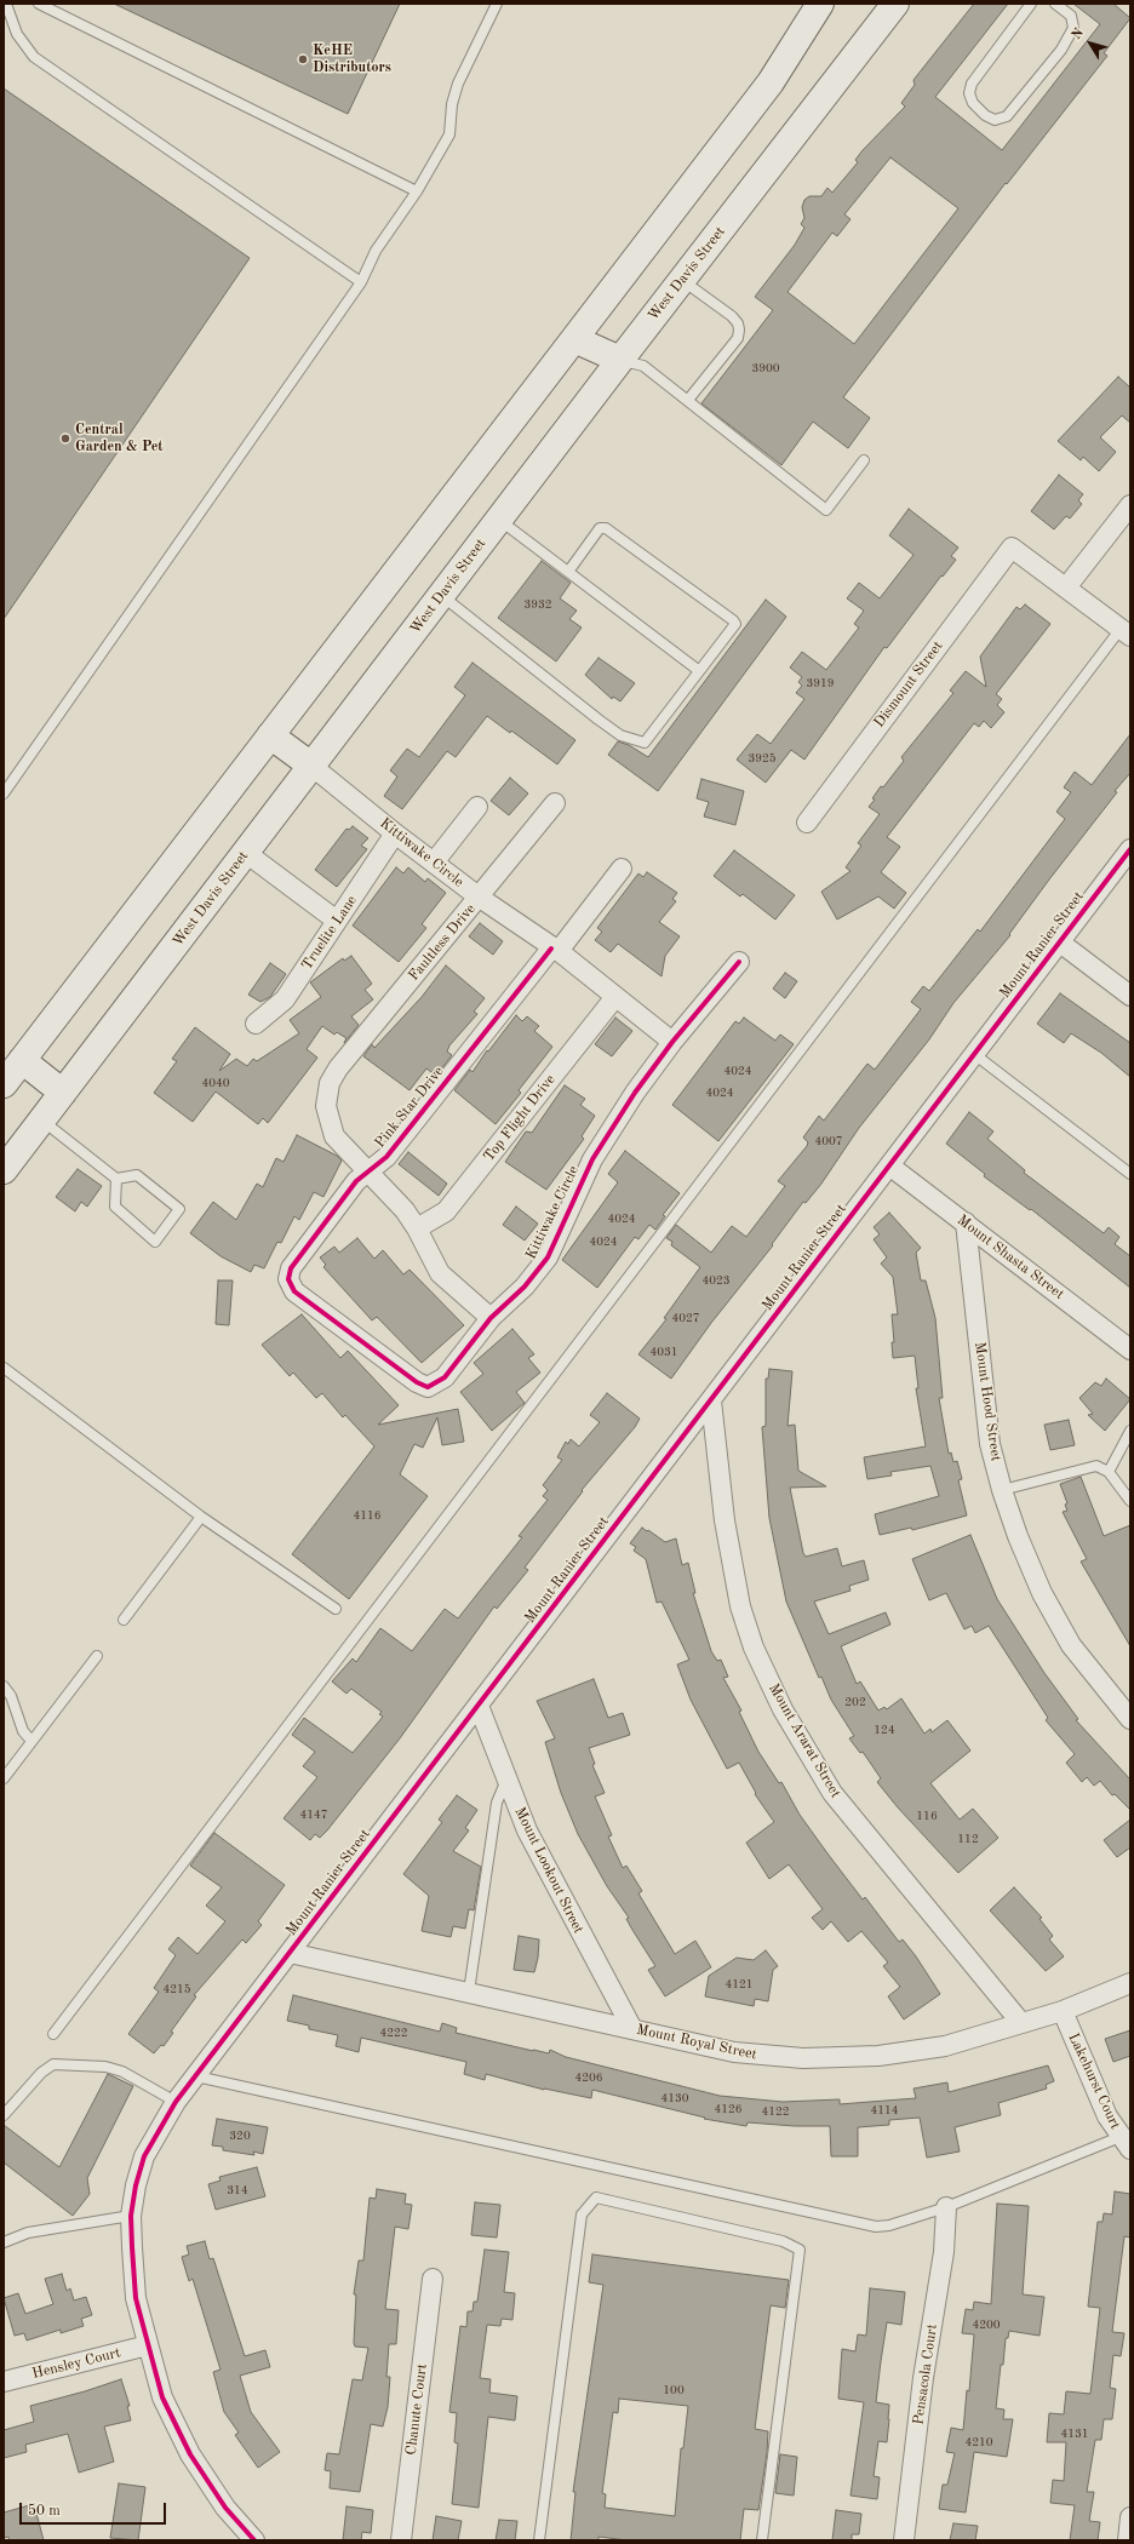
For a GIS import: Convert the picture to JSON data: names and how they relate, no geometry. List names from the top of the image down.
{
  "streets": {
    "main road": ["West Davis Street"],
    "street": [
      "Dismount Street",
      "Kittiwake Circle",
      "Truelite Lane",
      "Faultless Drive",
      "Mount Ranier Street",
      "Pink Star Drive",
      "Top Flight Drive",
      "Mount Shasta Street",
      "Mount Hood Street",
      "Mount Ararat Street",
      "Mount Lookout Street",
      "Mount Royal Street",
      "Lakehurst Court",
      "Hensley Court",
      "Pensacola Court",
      "Chanute Court"
    ]
  },
  "crossings": [
    ["West Davis Street", "Kittiwake Circle"],
    ["Kittiwake Circle", "Truelite Lane"],
    ["Kittiwake Circle", "Faultless Drive"],
    ["Kittiwake Circle", "Pink Star Drive"],
    ["Kittiwake Circle", "Top Flight Drive"],
    ["Faultless Drive", "Pink Star Drive"],
    ["Mount Ranier Street", "Mount Shasta Street"],
    ["Mount Ranier Street", "Mount Ararat Street"],
    ["Mount Ranier Street", "Mount Lookout Street"],
    ["Mount Ranier Street", "Mount Royal Street"],
    ["Mount Ranier Street", "Hensley Court"],
    ["Mount Shasta Street", "Mount Hood Street"],
    ["Mount Ararat Street", "Mount Royal Street"],
    ["Mount Lookout Street", "Mount Royal Street"],
    ["Mount Royal Street", "Lakehurst Court"]
  ],
  "places": ["KeHE Distributors", "Central Garden & Pet"],
  "house_numbers": [
    "3900",
    "3932",
    "3919",
    "3925",
    "4024",
    "4040",
    "4024",
    "4007",
    "4024",
    "4024",
    "4023",
    "4027",
    "4031",
    "4116",
    "202",
    "124",
    "4147",
    "116",
    "112",
    "4121",
    "4215",
    "4222",
    "4206",
    "4130",
    "4126",
    "4114",
    "4122",
    "320",
    "314",
    "4200",
    "100",
    "4131",
    "4210"
  ],
  "scale_bar": "50 m",
  "north": "top left"
}
